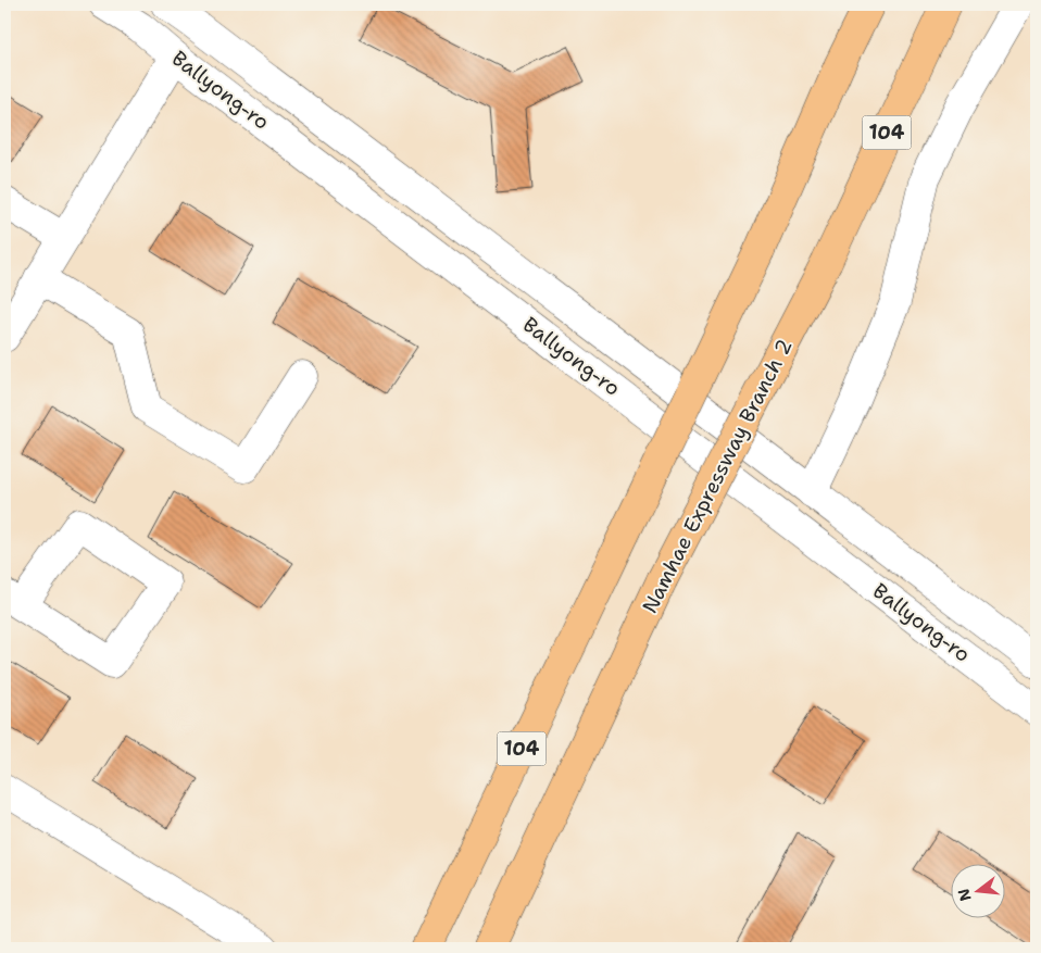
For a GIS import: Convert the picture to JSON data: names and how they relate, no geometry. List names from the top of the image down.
{
  "streets": {
    "highway": ["104", "Namhae Expressway Branch 2"],
    "street": ["Ballyong-ro"]
  },
  "north": "left"
}
